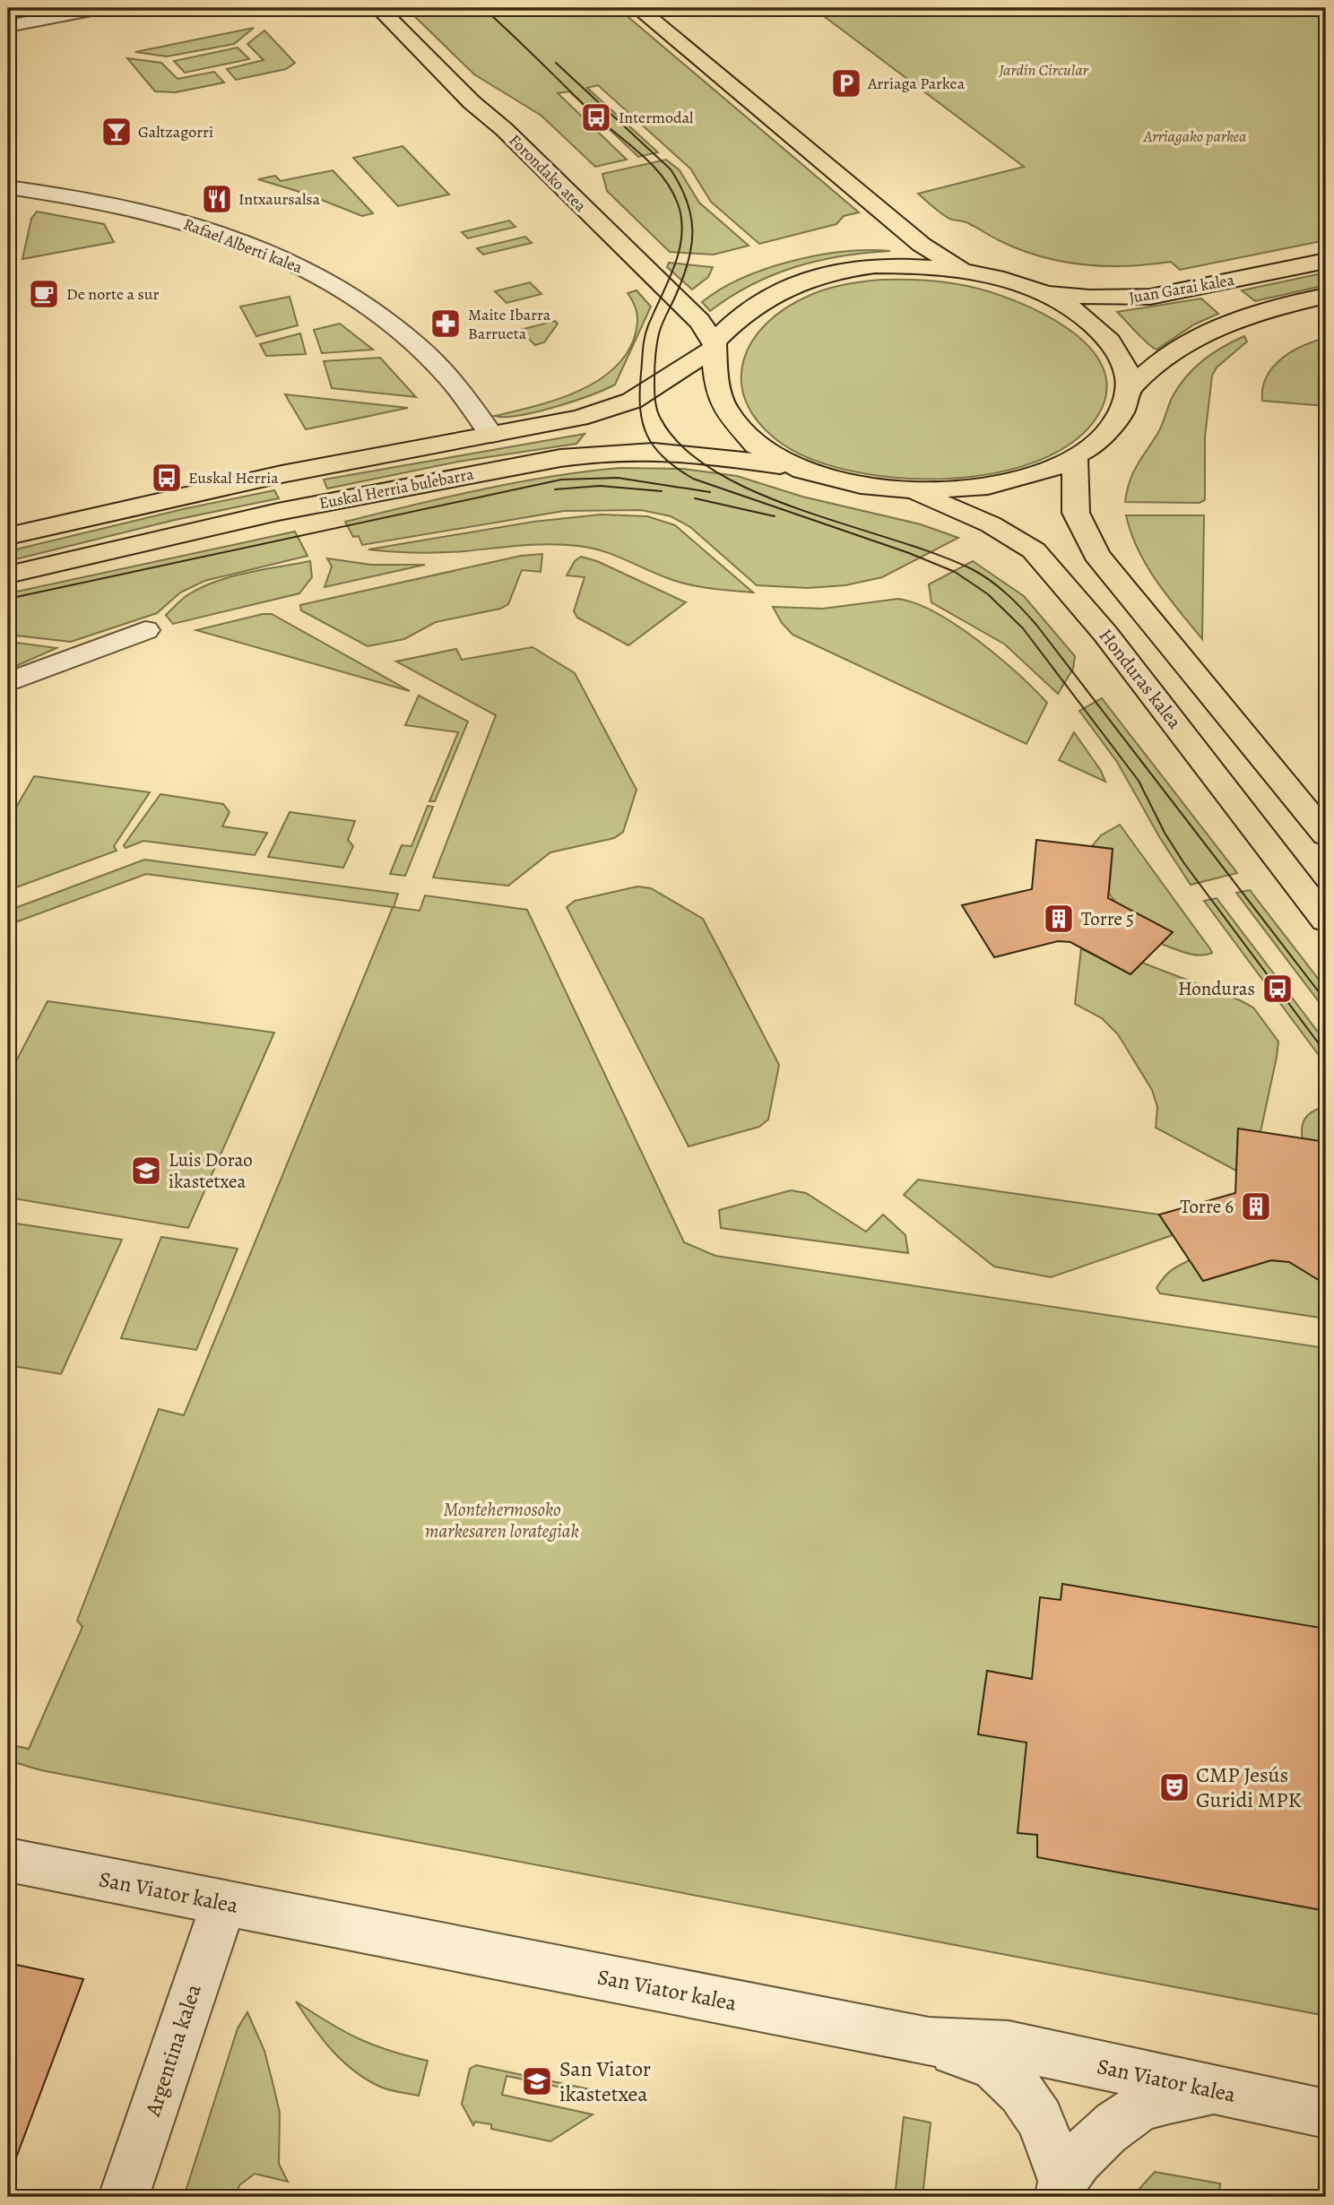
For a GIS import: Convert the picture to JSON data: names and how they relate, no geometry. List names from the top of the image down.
{
  "streets": {
    "main road": [
      "Forondako atea",
      "Juan Garai kalea",
      "Euskal Herria bulebarra",
      "Honduras kalea"
    ],
    "street": ["Rafael Alberti kalea", "San Viator kalea", "Argentina kalea"]
  },
  "crossings": [
    ["Forondako atea", "Euskal Herria bulebarra"],
    ["Rafael Alberti kalea", "Euskal Herria bulebarra"],
    ["San Viator kalea", "Argentina kalea"]
  ],
  "parks": ["Jardín Circular", "Arriagako parkea", "Montehermosoko markesaren lorategiak"],
  "places": {
    "parking": ["Arriaga Parkea"],
    "bus stop": ["Intermodal", "Euskal Herria", "Honduras"],
    "bar": ["Galtzagorri"],
    "restaurant": ["Intxaursalsa"],
    "cafe": ["De norte a sur"],
    "pharmacy": ["Maite Ibarra Barrueta"],
    "building": ["Torre 5", "Torre 6"],
    "school or university": ["Luis Dorao ikastetxea", "San Viator ikastetxea"],
    "theatre": ["CMP Jesús Guridi MPK"]
  }
}
